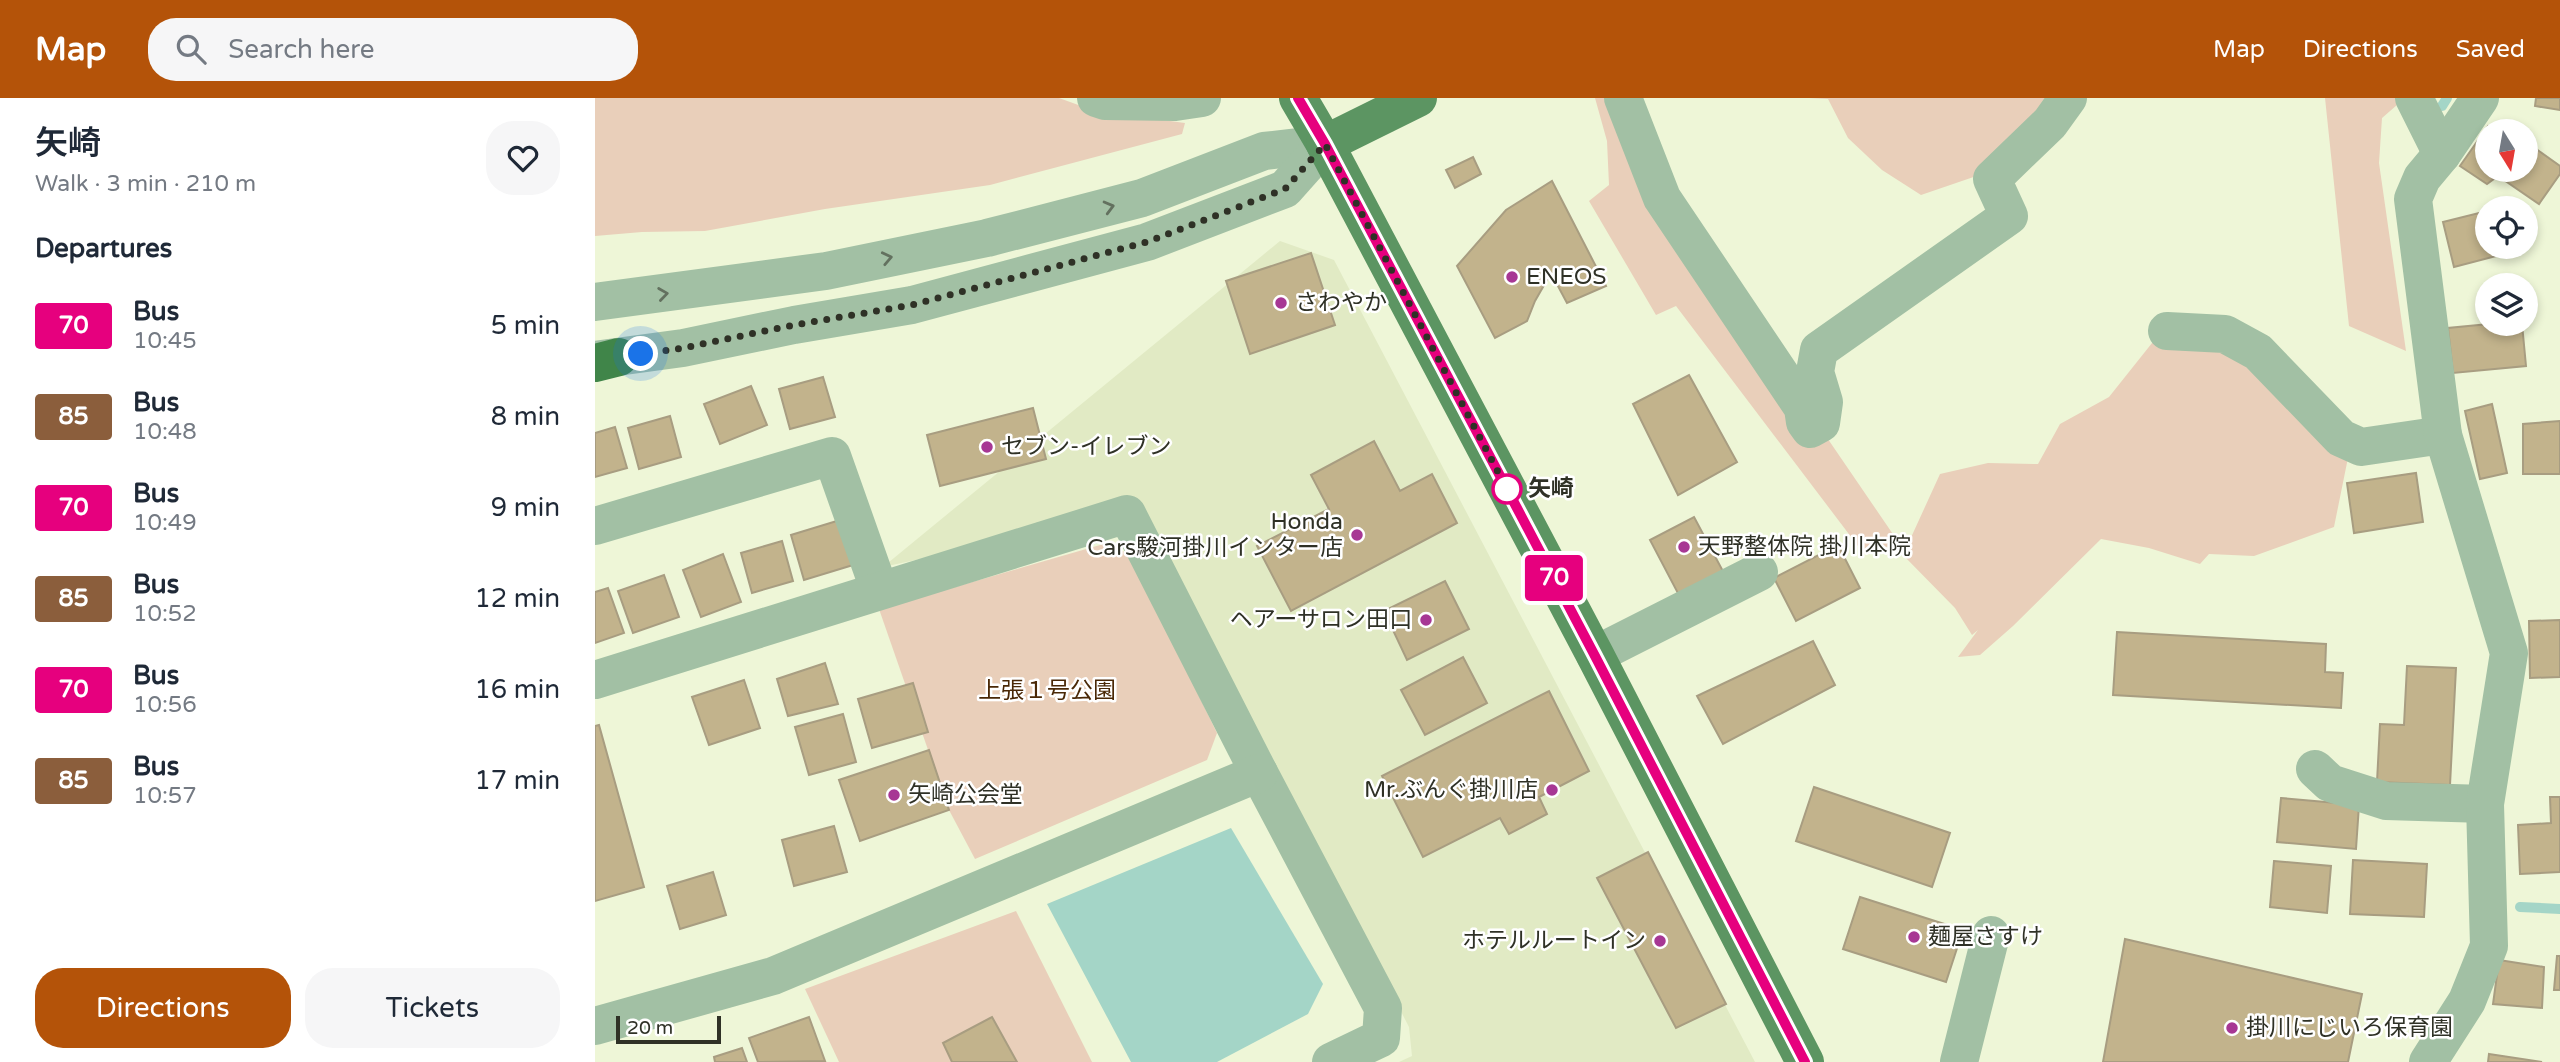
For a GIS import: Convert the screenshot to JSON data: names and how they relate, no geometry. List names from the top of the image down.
{
  "parks": ["上張１号公園"],
  "places": [
    "ENEOS",
    "さわやか",
    "セブン-イレブン",
    "矢崎",
    "Honda Cars駿河掛川インター店",
    "天野整体院 掛川本院",
    "ヘアーサロン田口",
    "Mr.ぶんぐ掛川店",
    "矢崎公会堂",
    "麺屋さすけ",
    "ホテルルートイン",
    "掛川にじいろ保育園"
  ],
  "lines": ["bus line 70"],
  "scale_bar": "20 m",
  "north": "bottom",
  "page": {
    "header": "Map",
    "search": "Search here",
    "nav": ["Map", "Directions", "Saved"],
    "heading": [
      ["矢崎", "Walk · 3 min · 210 m"],
      "Departures"
    ],
    "on_map": "70",
    "list": [
      {
        "mark": "70",
        "name": "Bus",
        "note": "10:45",
        "value": "5 min"
      },
      {
        "mark": "85",
        "name": "Bus",
        "note": "10:48",
        "value": "8 min"
      },
      {
        "mark": "70",
        "name": "Bus",
        "note": "10:49",
        "value": "9 min"
      },
      {
        "mark": "85",
        "name": "Bus",
        "note": "10:52",
        "value": "12 min"
      },
      {
        "mark": "70",
        "name": "Bus",
        "note": "10:56",
        "value": "16 min"
      },
      {
        "mark": "85",
        "name": "Bus",
        "note": "10:57",
        "value": "17 min"
      }
    ],
    "buttons": ["Directions", "Tickets"],
    "scale": "20 m"
  }
}
